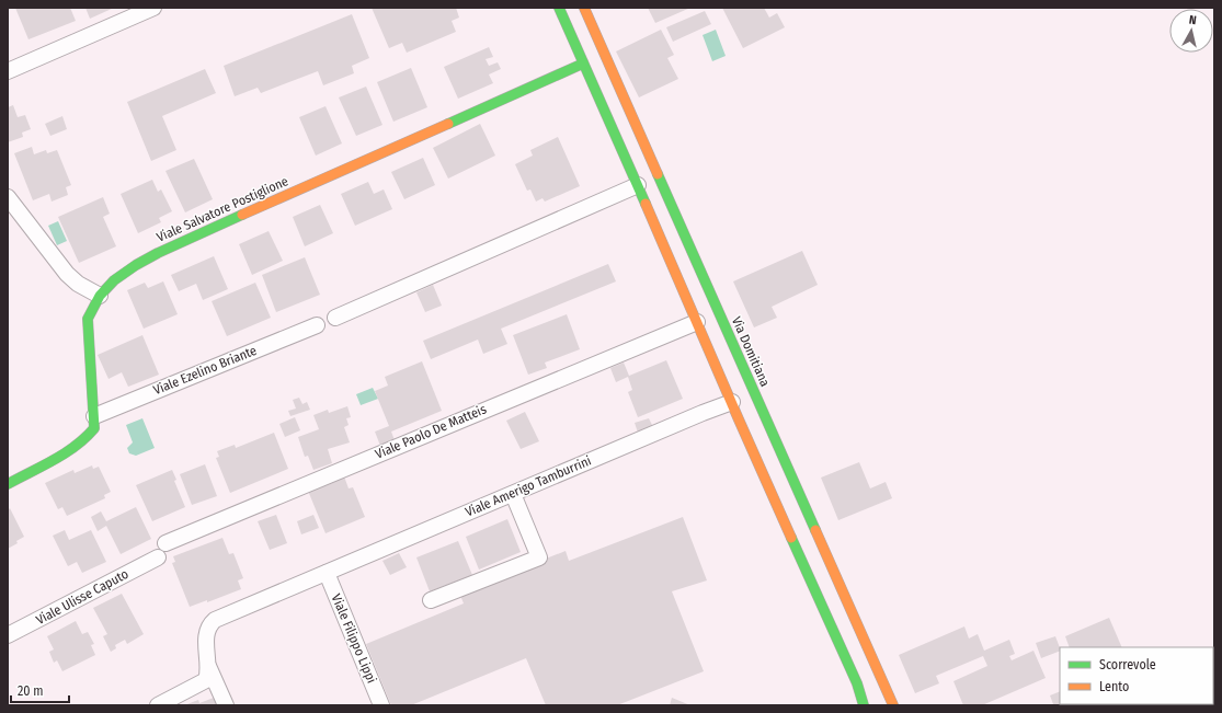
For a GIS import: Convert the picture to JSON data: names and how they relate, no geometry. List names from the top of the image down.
{
  "streets": {
    "main road": ["Viale Salvatore Postiglione", "Via Domitiana"],
    "street": [
      "Viale Ezelino Briante",
      "Viale Paolo De Matteis",
      "Viale Amerigo Tamburrini",
      "Viale Ulisse Caputo",
      "Viale Filippo Lippi"
    ]
  },
  "crossings": [
    ["Viale Salvatore Postiglione", "Viale Ezelino Briante"],
    ["Viale Amerigo Tamburrini", "Viale Filippo Lippi"]
  ],
  "legend": ["Scorrevole", "Lento"],
  "scale_bar": "20 m",
  "north": "top"
}
